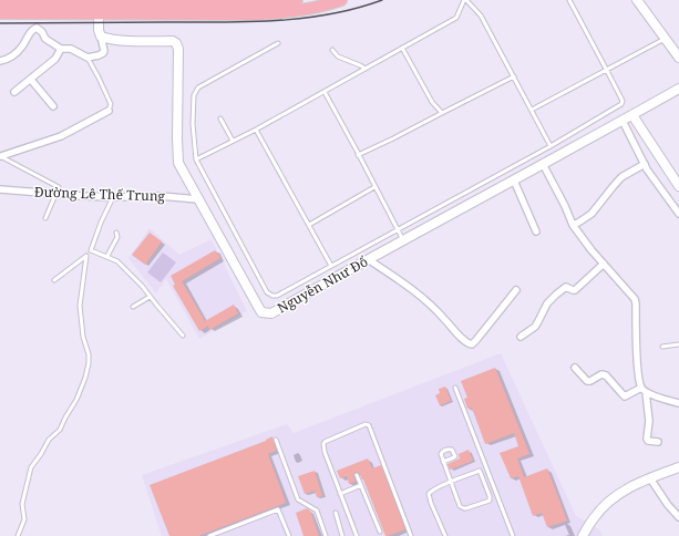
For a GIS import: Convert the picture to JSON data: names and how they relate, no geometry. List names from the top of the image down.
{
  "streets": {
    "street": ["Đường Lê Thế Trung", "Nguyễn Như Đổ"]
  },
  "crossings": [
    ["Đường Lê Thế Trung", "Nguyễn Như Đổ"]
  ]
}
